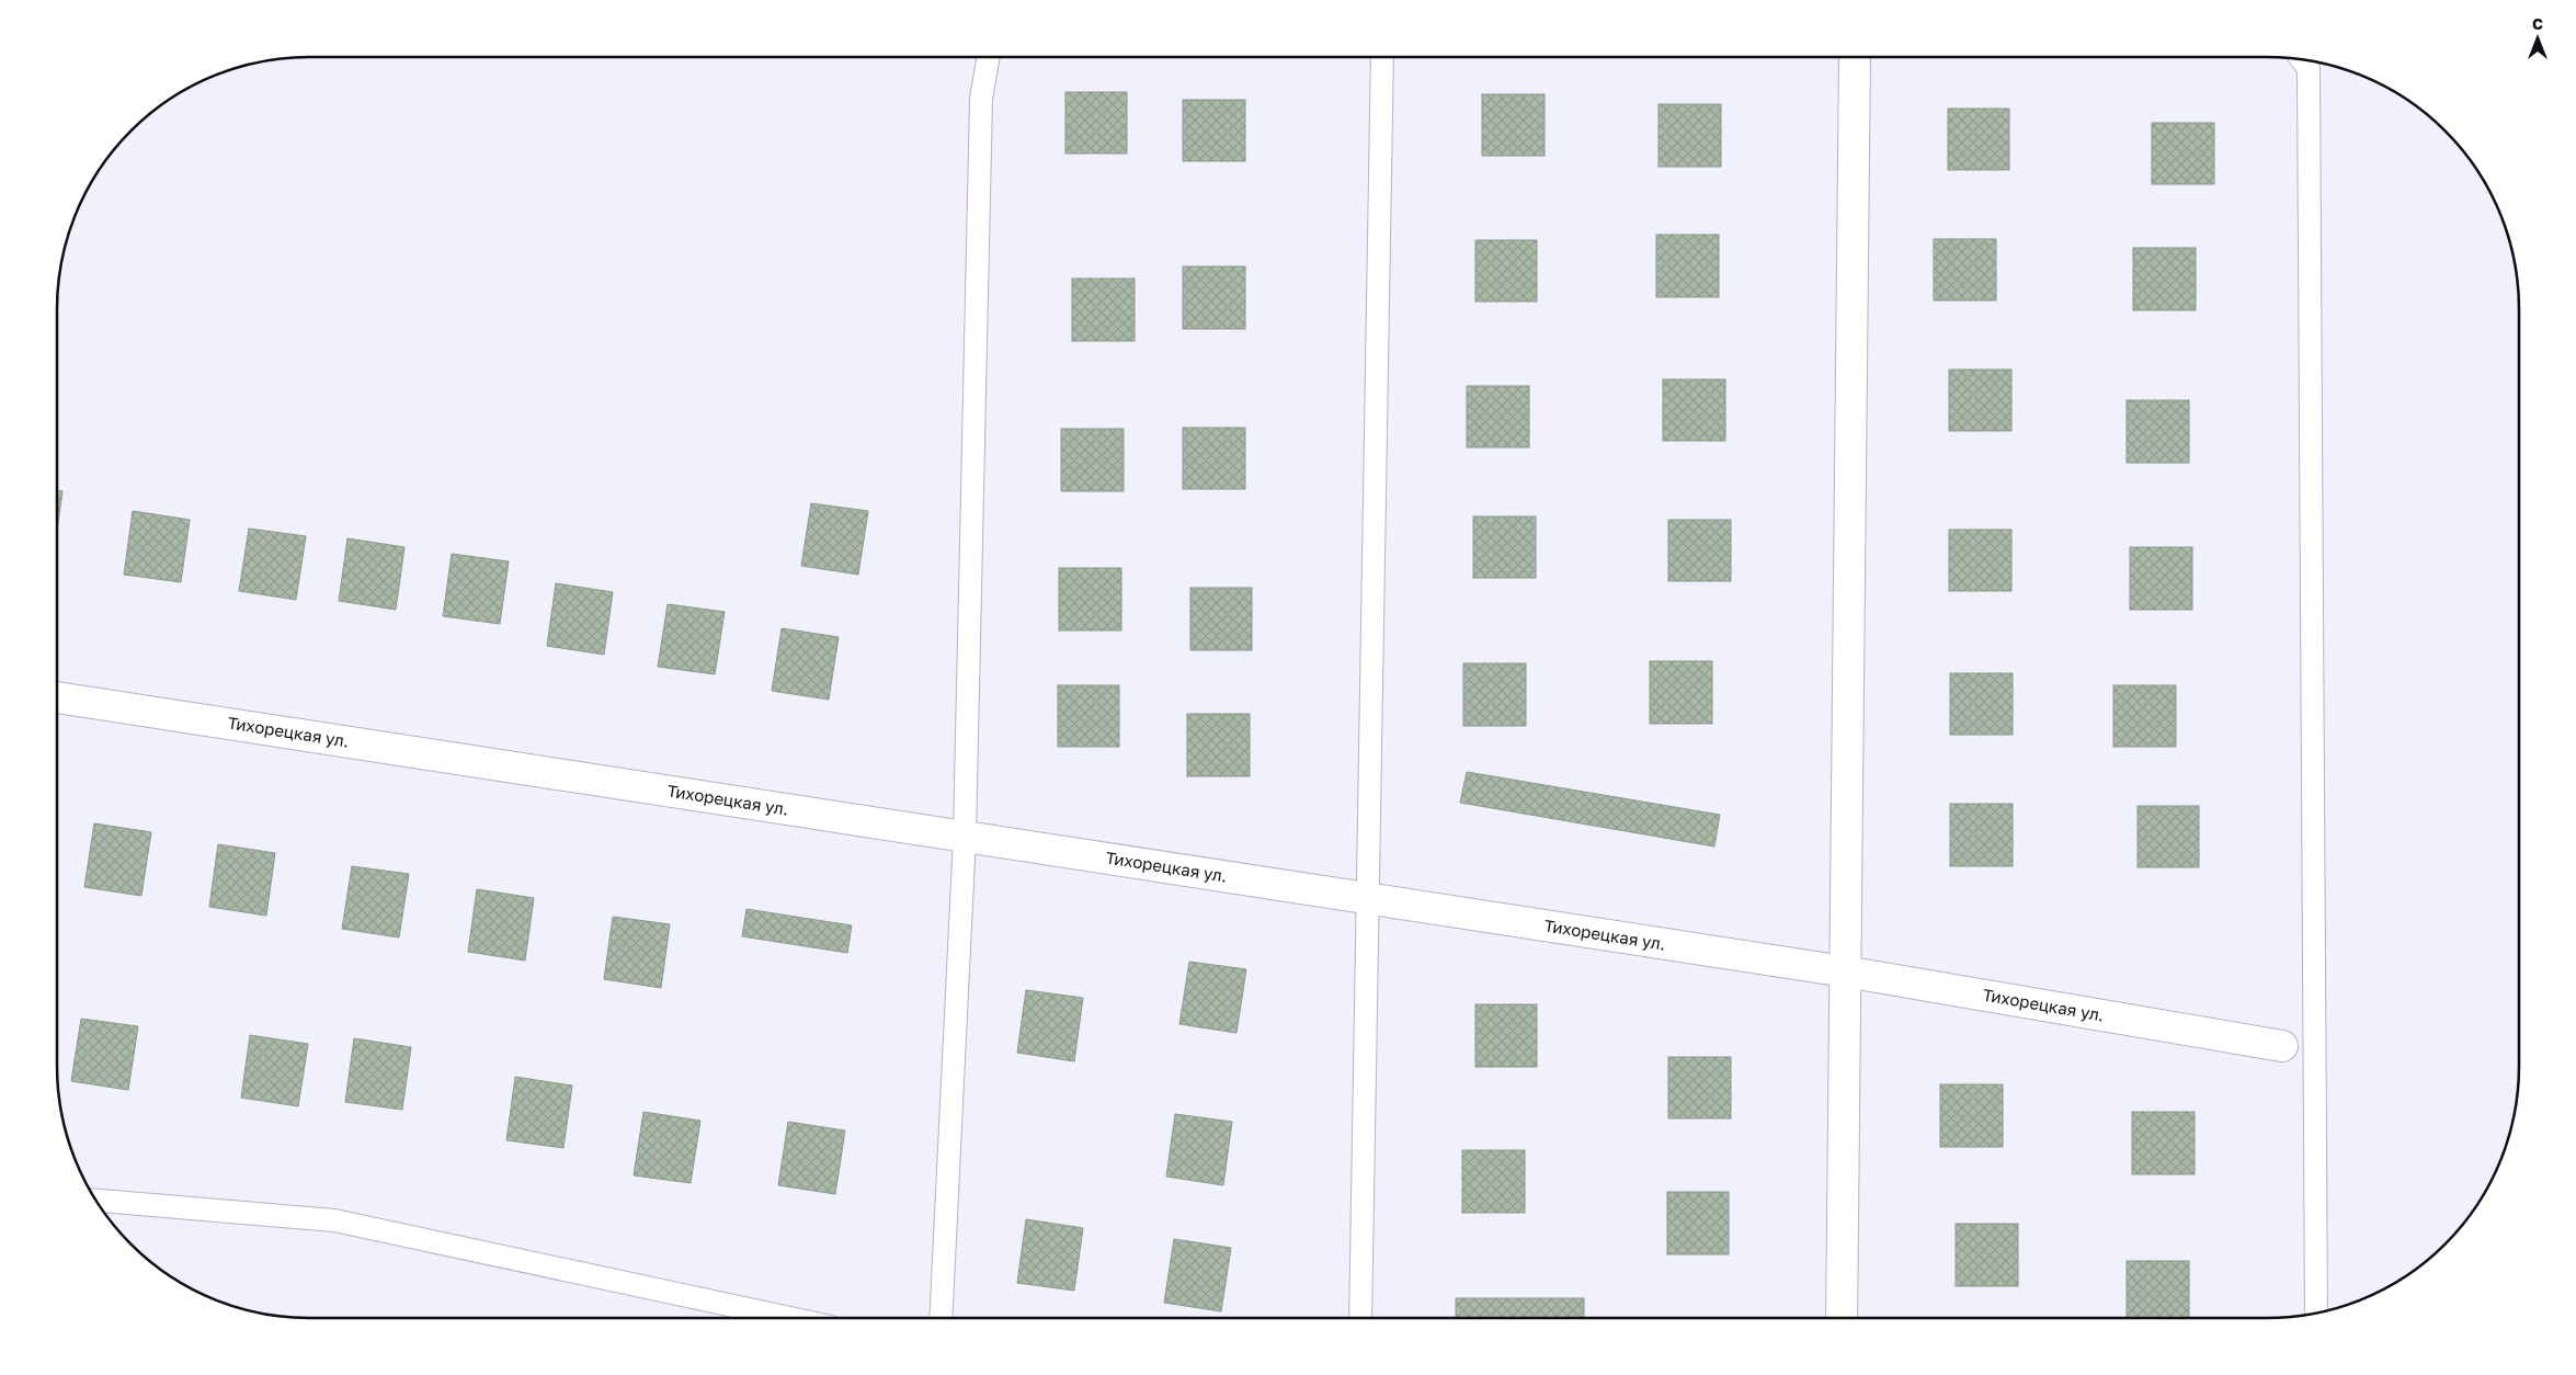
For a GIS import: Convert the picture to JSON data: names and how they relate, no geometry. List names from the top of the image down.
{
  "streets": {
    "street": ["Тихорецкая ул."]
  },
  "north": "top"
}
